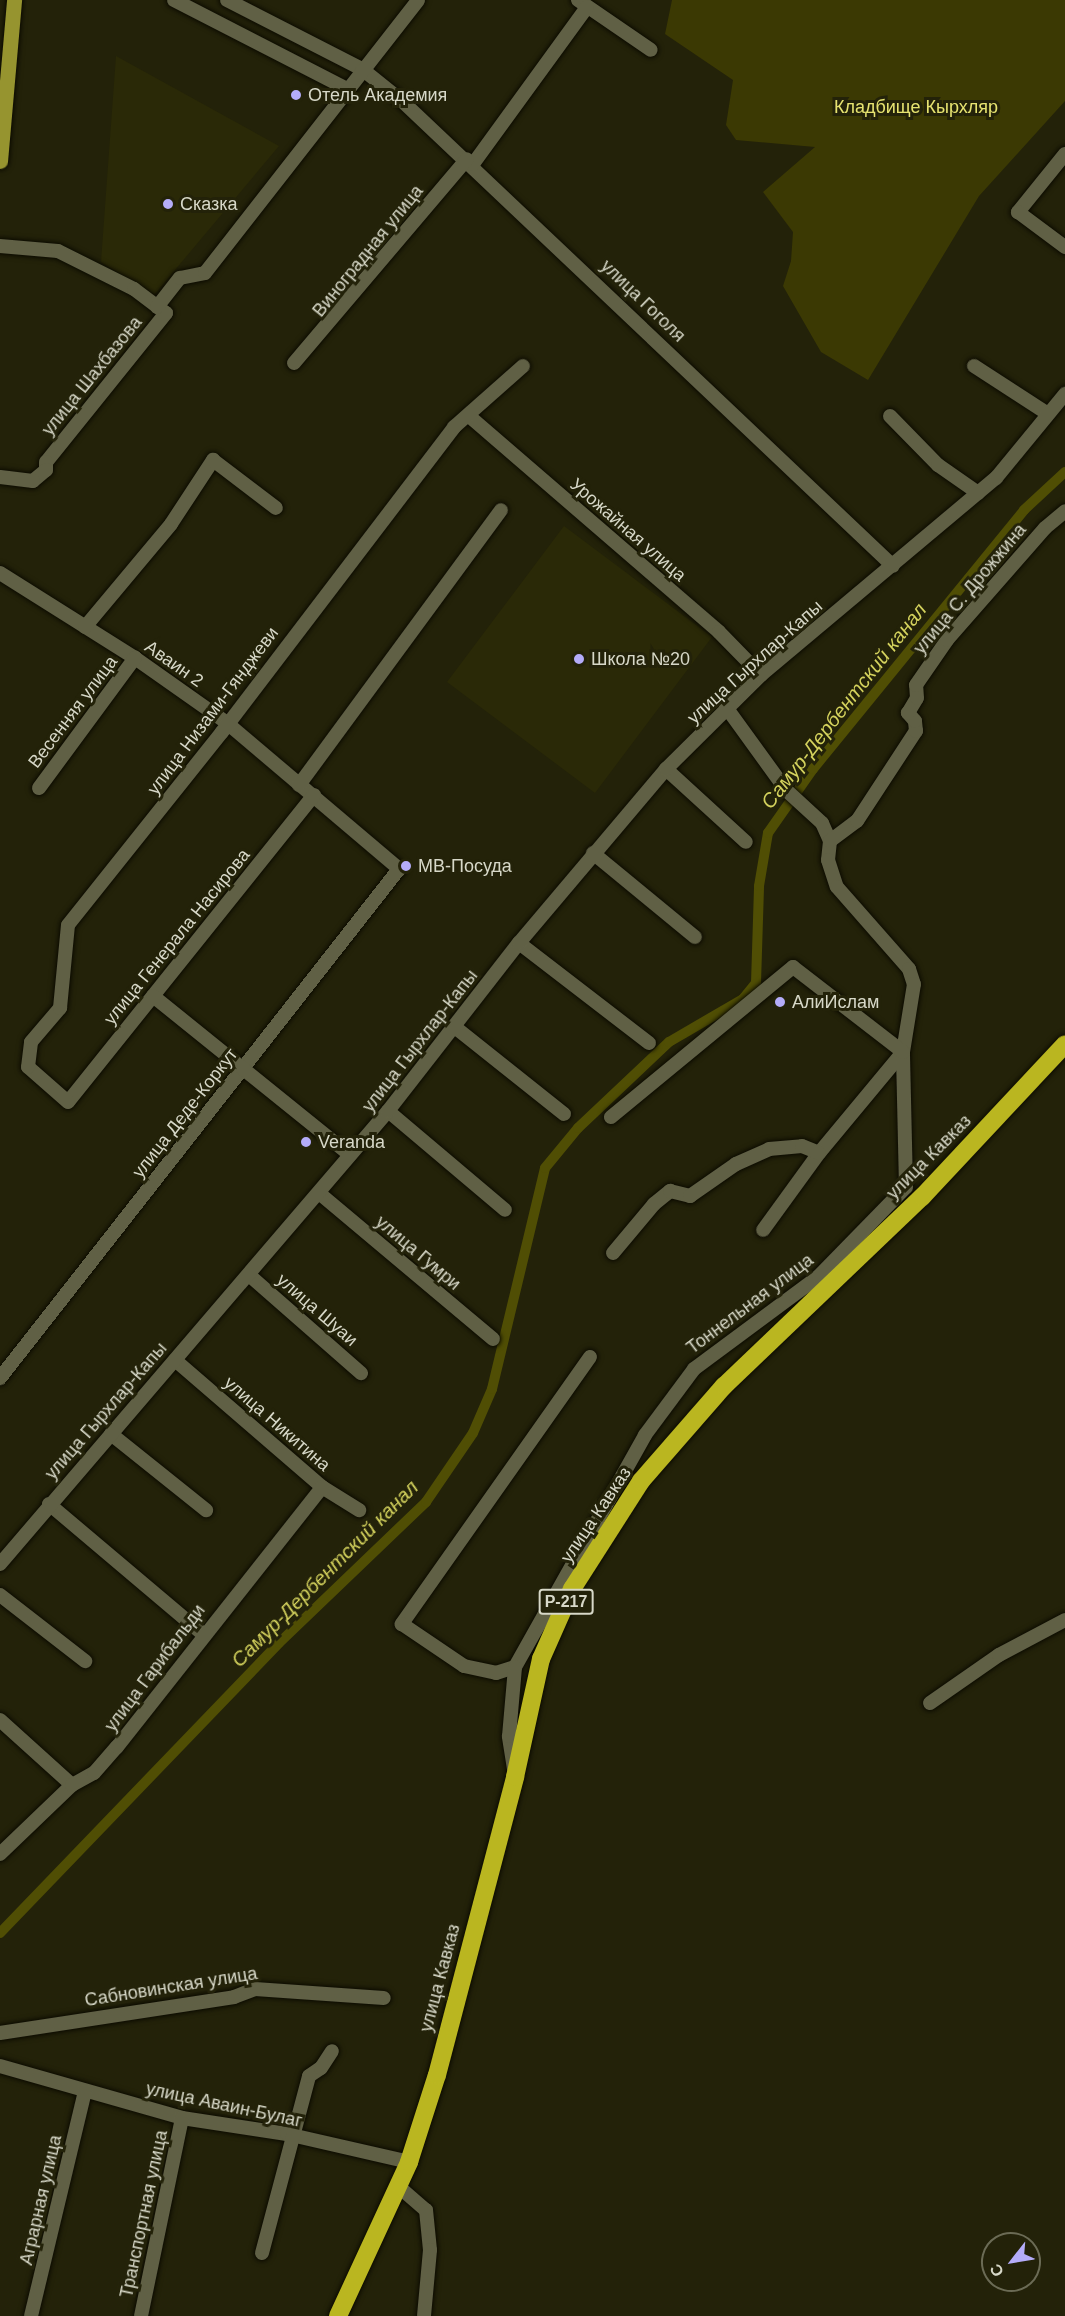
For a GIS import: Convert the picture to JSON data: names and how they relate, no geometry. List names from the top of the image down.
{
  "streets": {
    "highway": ["улица Кавказ", "Р-217"],
    "street": [
      "Виноградная улица",
      "улица Гоголя",
      "улица Шахбазова",
      "Урожайная улица",
      "улица С. Дрожжина",
      "улица Гырхлар-Капы",
      "Аваин 2",
      "улица Низами-Гянджеви",
      "Весенняя улица",
      "улица Генерала Насирова",
      "улица Деде-Коркут",
      "улица Гумри",
      "Тоннельная улица",
      "улица Шуаи",
      "улица Никитина",
      "улица Гарибальди",
      "Сабновинская улица",
      "улица Аваин-Булаг",
      "Аграрная улица",
      "Транспортная улица"
    ]
  },
  "crossings": [
    ["Виноградная улица", "улица Гоголя"],
    ["улица Гоголя", "улица Шахбазова"],
    ["улица Гоголя", "улица Гырхлар-Капы"],
    ["Урожайная улица", "улица Гырхлар-Капы"],
    ["Урожайная улица", "улица Низами-Гянджеви"],
    ["улица С. Дрожжина", "Тоннельная улица"],
    ["улица Гырхлар-Капы", "улица Гумри"],
    ["улица Гырхлар-Капы", "улица Шуаи"],
    ["улица Гырхлар-Капы", "улица Никитина"],
    ["Аваин 2", "улица Низами-Гянджеви"],
    ["Аваин 2", "Весенняя улица"],
    ["Аваин 2", "улица Генерала Насирова"],
    ["Аваин 2", "улица Деде-Коркут"],
    ["улица Низами-Гянджеви", "улица Генерала Насирова"],
    ["улица Кавказ", "улица Аваин-Булаг"],
    ["улица Никитина", "улица Гарибальди"],
    ["улица Аваин-Булаг", "Аграрная улица"],
    ["улица Аваин-Булаг", "Транспортная улица"]
  ],
  "water": ["Самур-Дербентский канал"],
  "parks": ["Кладбище Кырхляр"],
  "places": [
    "Отель Академия",
    "Сказка",
    "Школа №20",
    "МВ-Посуда",
    "АлиИслам",
    "Veranda"
  ],
  "north": "bottom left"
}
